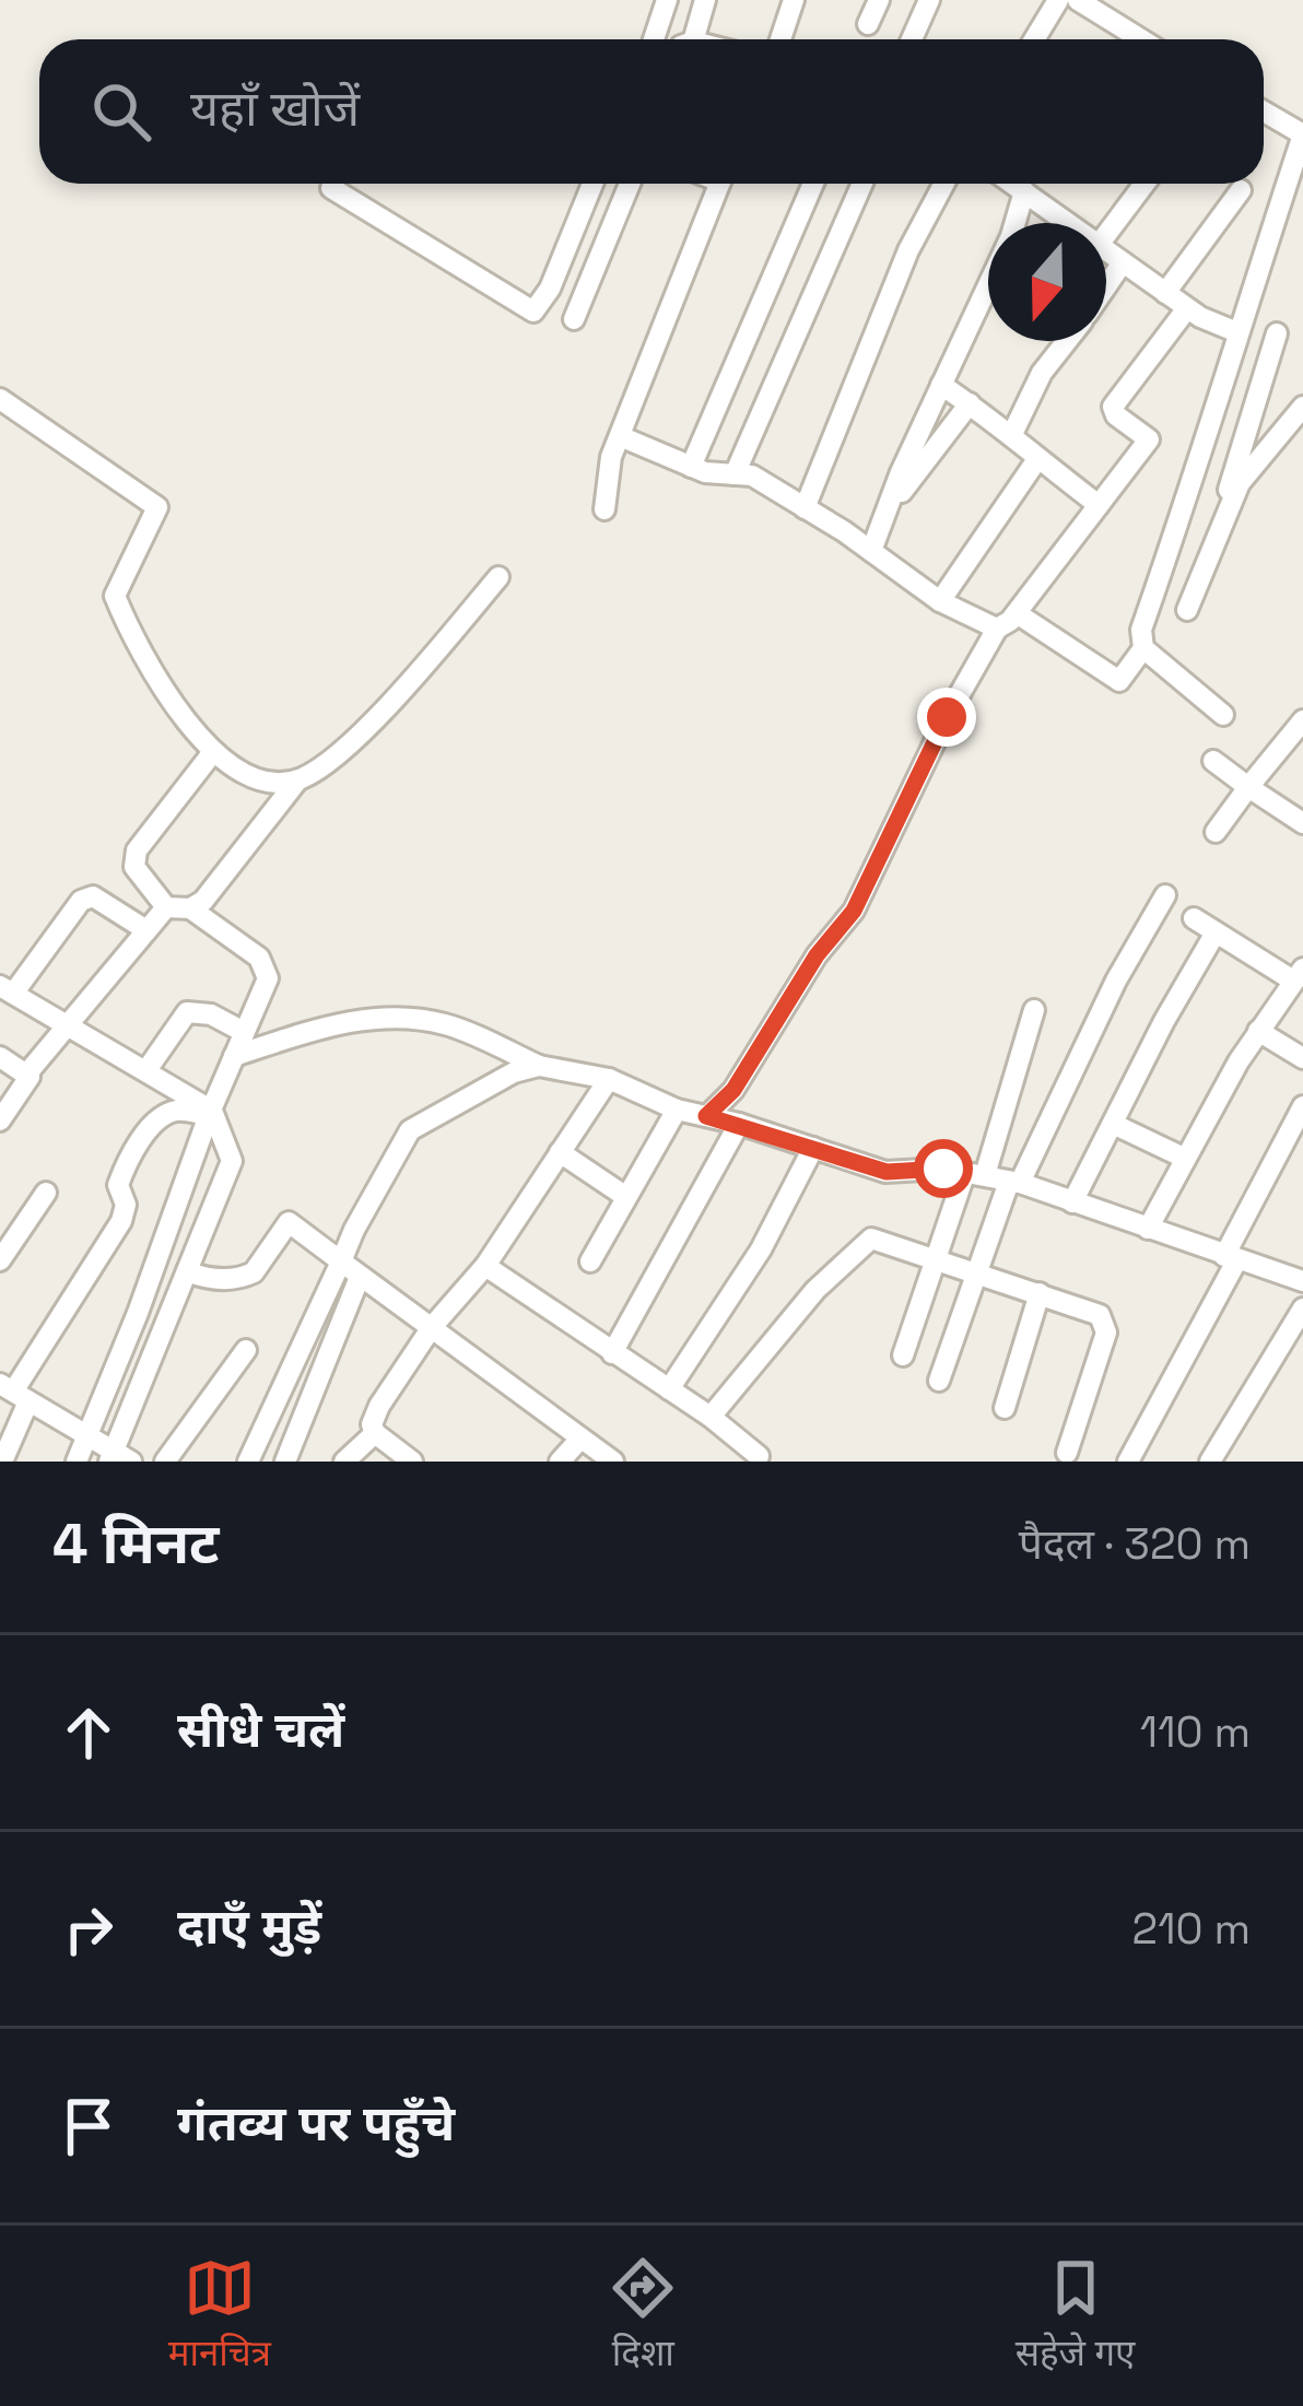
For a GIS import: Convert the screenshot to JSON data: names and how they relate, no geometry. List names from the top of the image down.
{
  "north": "bottom",
  "page": {
    "search": "यहाँ खोजें",
    "heading": ["4 मिनट", "पैदल · 320 m"],
    "list": [
      ["सीधे चलें", "110 m"],
      ["दाएँ मुड़ें", "210 m"],
      "गंतव्य पर पहुँचे"
    ],
    "nav": ["मानचित्र", "दिशा", "सहेजे गए"]
  }
}
